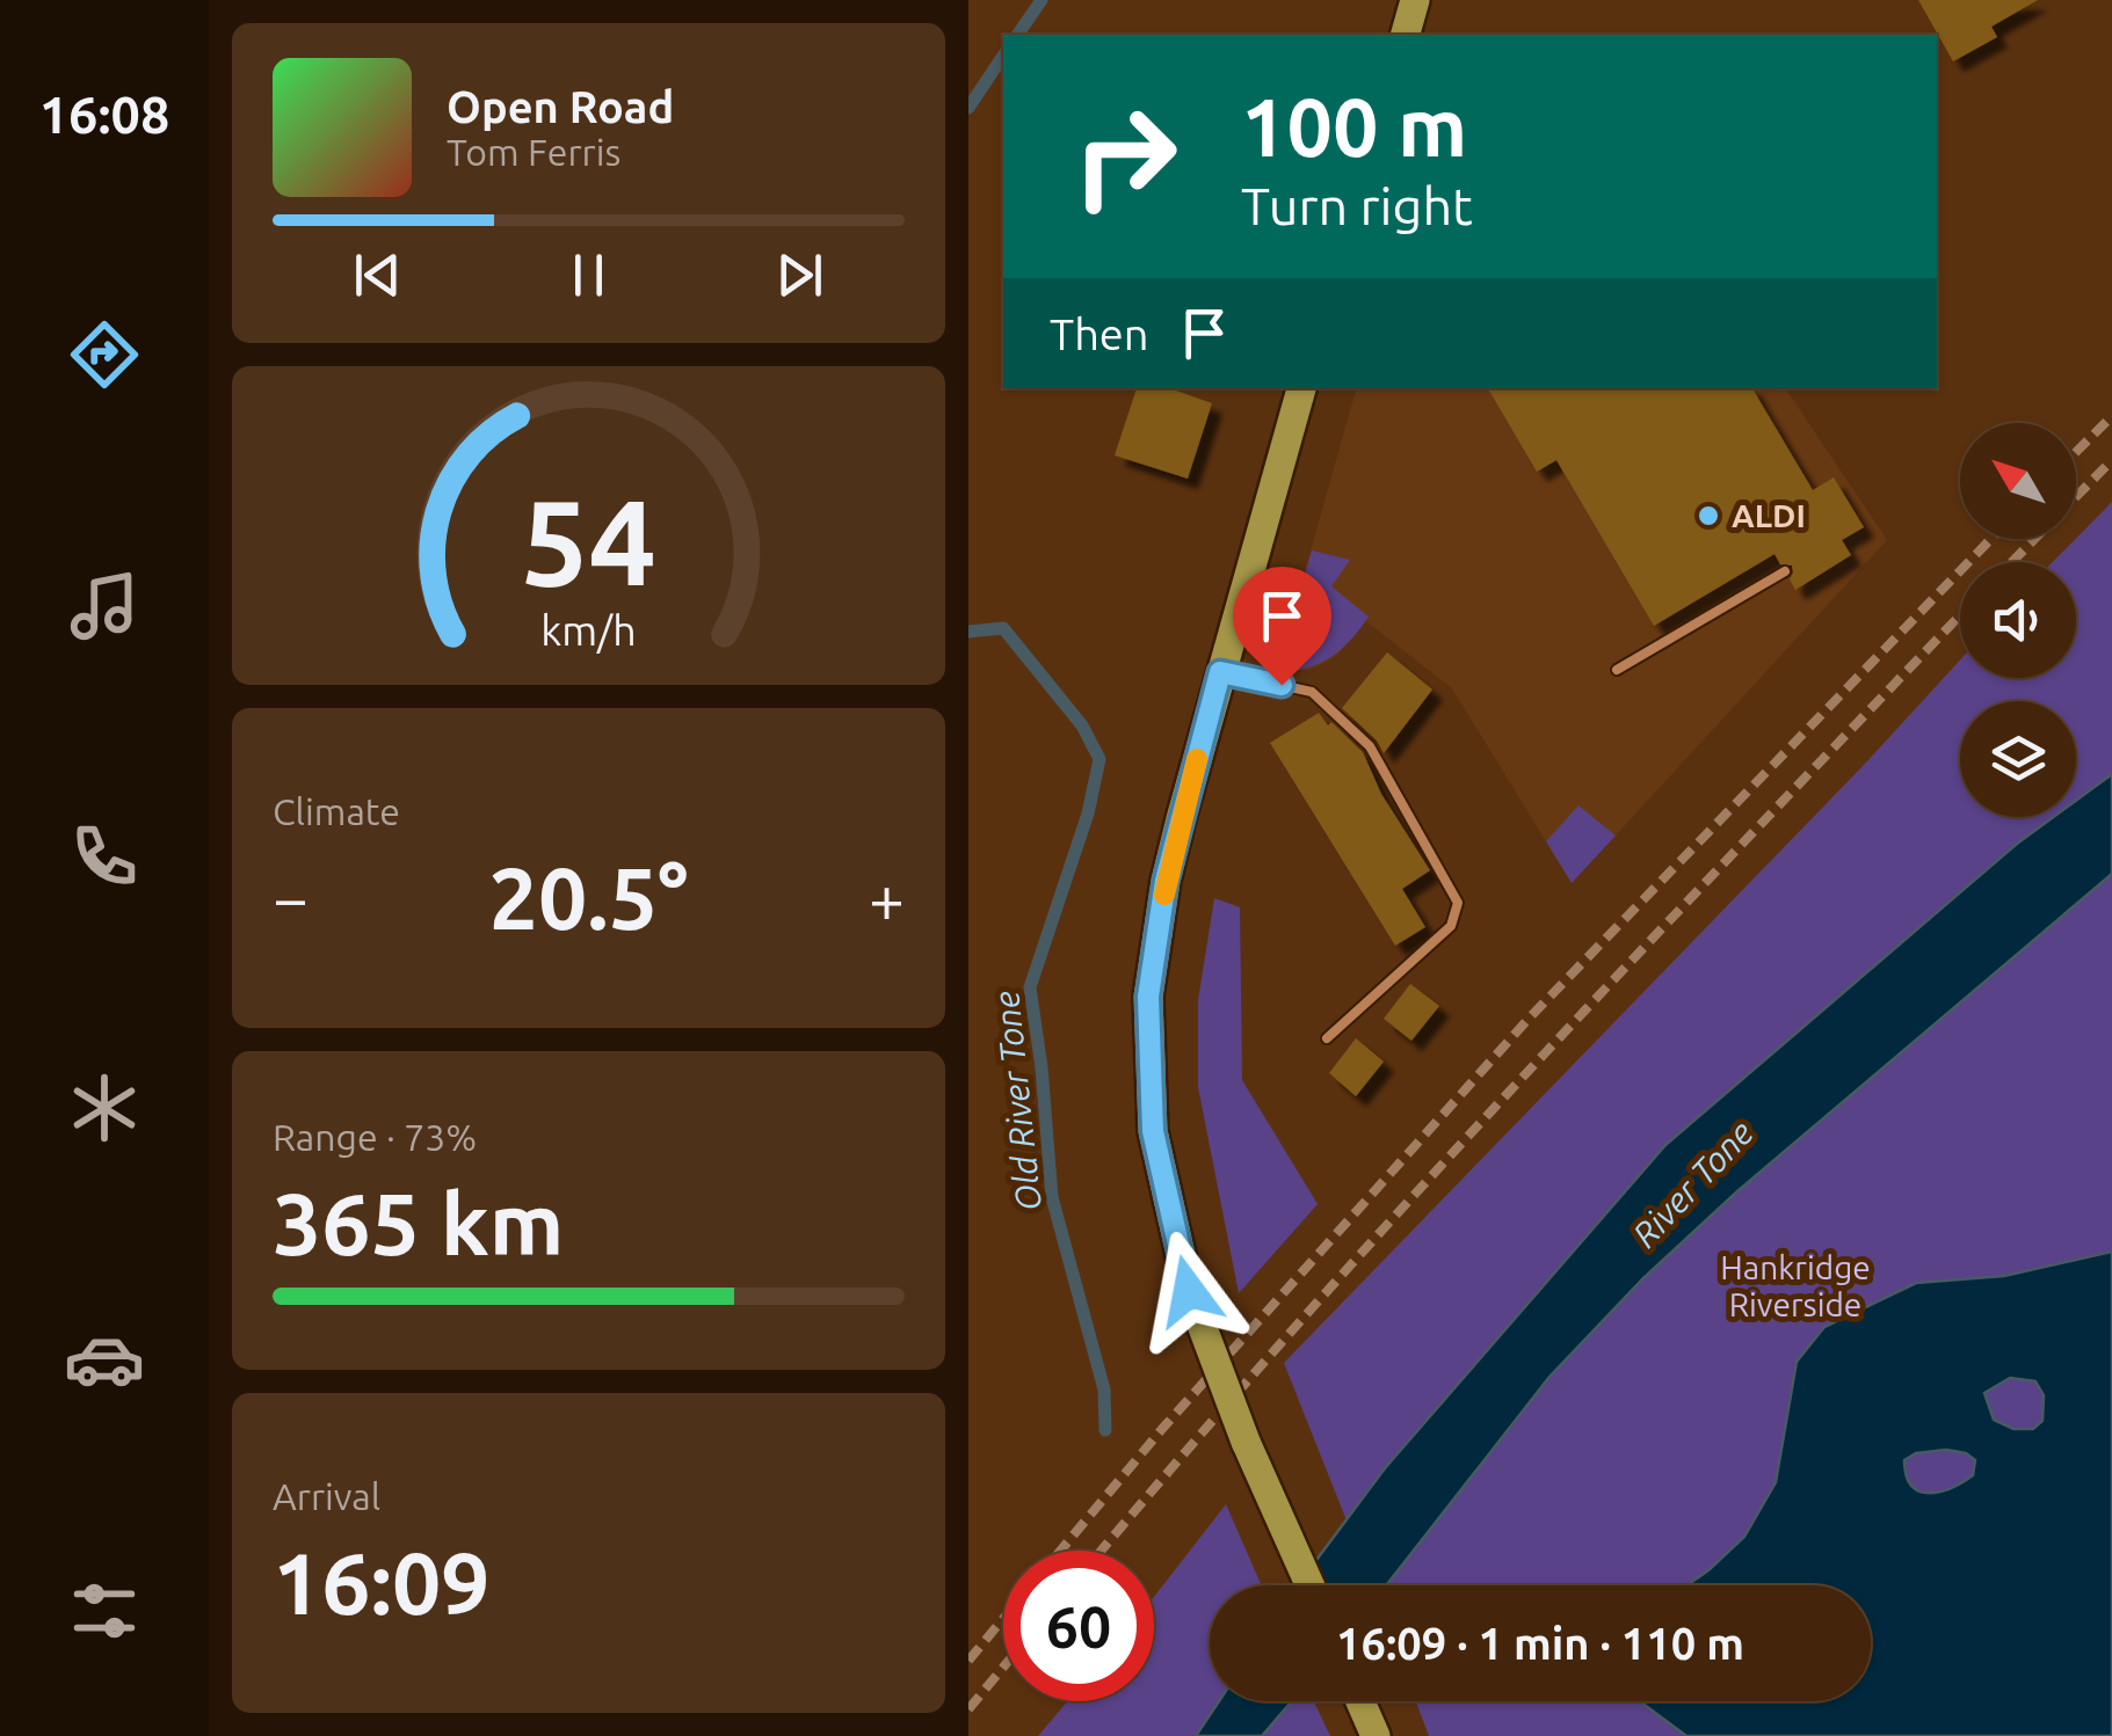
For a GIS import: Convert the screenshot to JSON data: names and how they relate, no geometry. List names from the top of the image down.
{
  "water": ["Old River Tone", "River Tone"],
  "parks": ["Hankridge Riverside"],
  "places": ["ALDI"],
  "north": "top left",
  "page": {
    "tabs": "16:08",
    "turn": ["100 m", "Turn right"],
    "song": ["Open Road", "Tom Ferris"],
    "then": "Then",
    "tile": [
      "Climate",
      ["Range · 73%", "365 km"],
      ["Arrival", "16:09"]
    ],
    "heat": ["−", "20.5°", "+"],
    "limit": "60",
    "trip": "16:09 · 1 min · 110 m",
    "gauge": ["54", "km/h"]
  }
}
